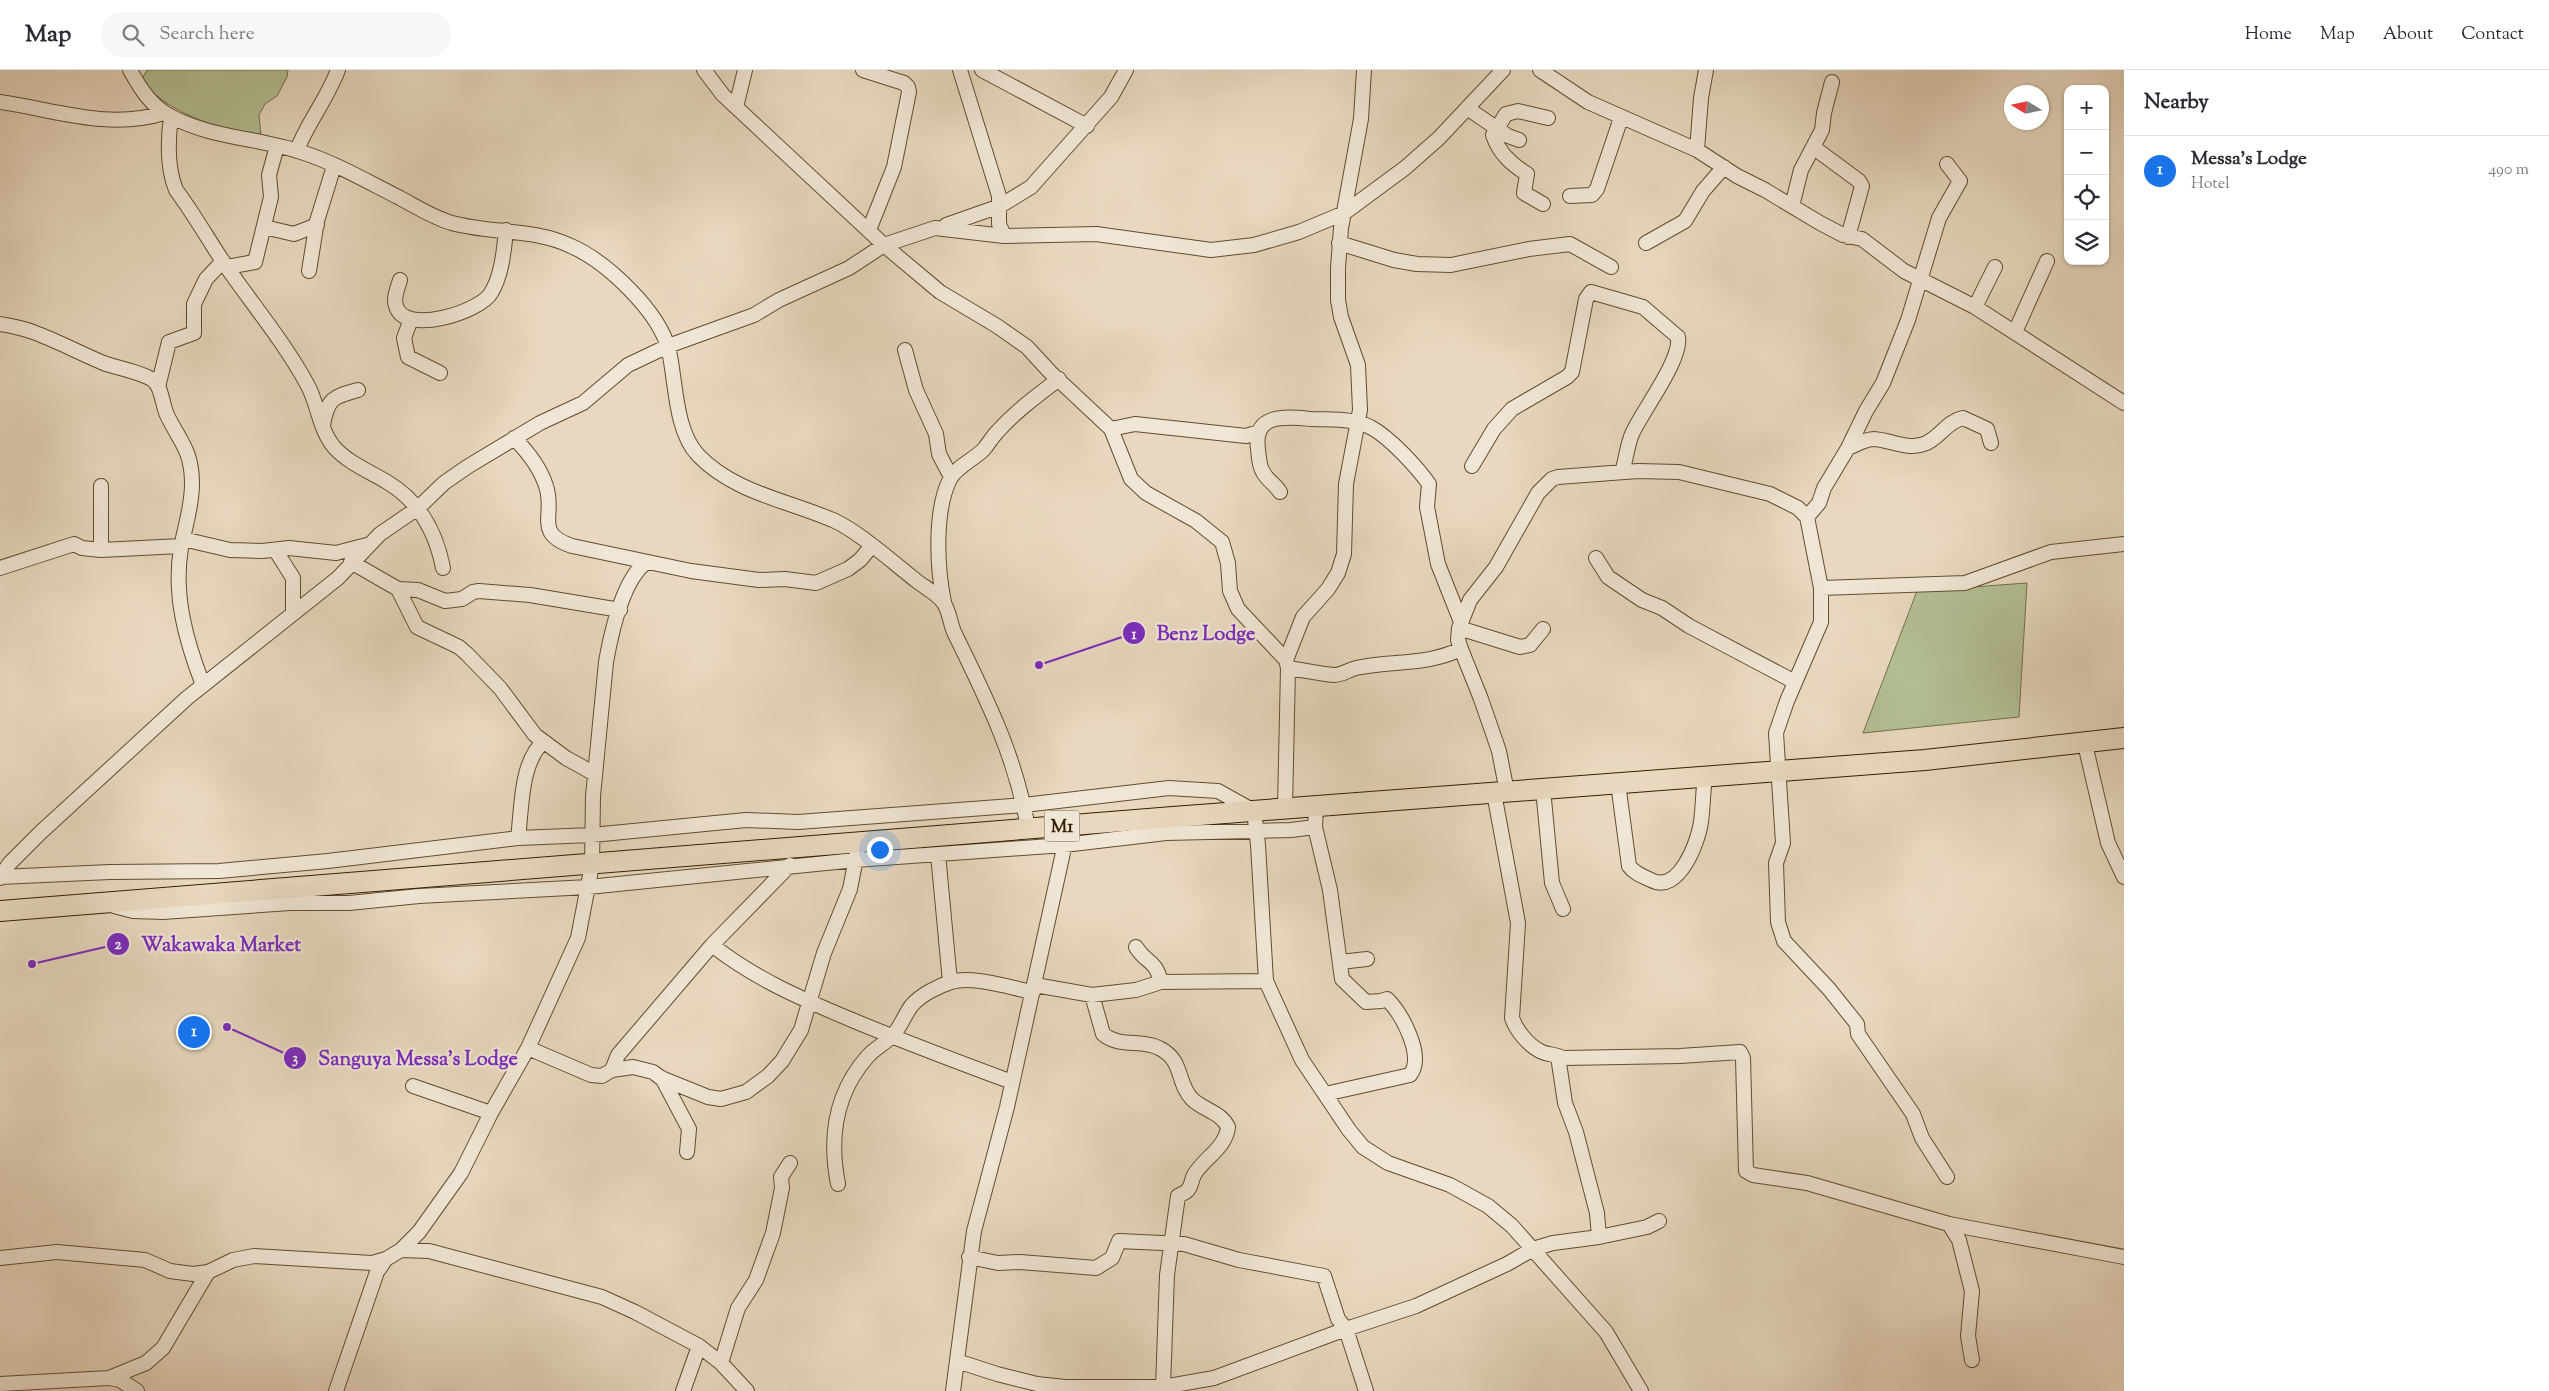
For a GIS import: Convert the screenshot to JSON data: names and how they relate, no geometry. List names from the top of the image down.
{
  "streets": {
    "highway": ["M1"]
  },
  "places": ["Benz Lodge", "Wakawaka Market", "Sanguya Messa's Lodge"],
  "north": "left",
  "page": {
    "header": "Map",
    "search": "Search here",
    "nav": [
      "Home",
      "Map",
      "About",
      "Contact"
    ],
    "heading": "Nearby",
    "map_buttons": ["+", "−"],
    "list": [
      {
        "mark": "1",
        "name": "Messa's Lodge",
        "note": "Hotel",
        "value": "490 m"
      }
    ],
    "pins": "1"
  }
}
